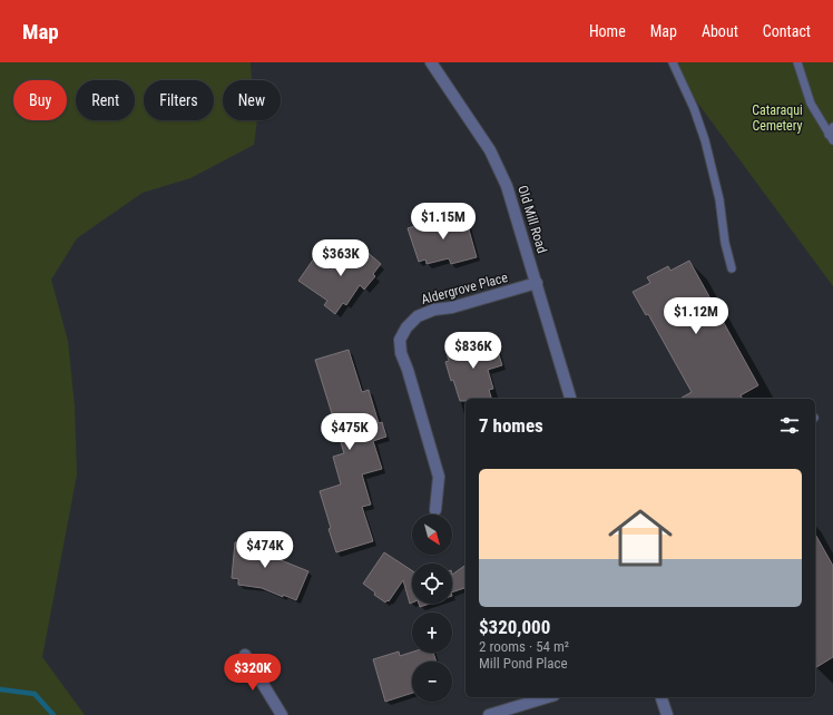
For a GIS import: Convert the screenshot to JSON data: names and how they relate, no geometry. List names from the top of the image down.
{
  "streets": {
    "street": ["Old Mill Road", "Aldergrove Place"]
  },
  "crossings": [
    ["Old Mill Road", "Aldergrove Place"]
  ],
  "parks": ["Cataraqui Cemetery"],
  "north": "bottom right",
  "page": {
    "header": "Map",
    "nav": [
      "Home",
      "Map",
      "About",
      "Contact"
    ],
    "chip": [
      "Buy",
      "Rent",
      "Filters",
      "New"
    ],
    "price": [
      "$1.15M",
      "$363K",
      "$1.12M",
      "$836K",
      "$475K",
      "$474K",
      "$320K"
    ],
    "heading": "7 homes",
    "list": [
      {
        "name": "$320,000",
        "note": "2 rooms · 54 m² · Mill Pond Place"
      }
    ],
    "map_buttons": ["+", "−"]
  }
}
